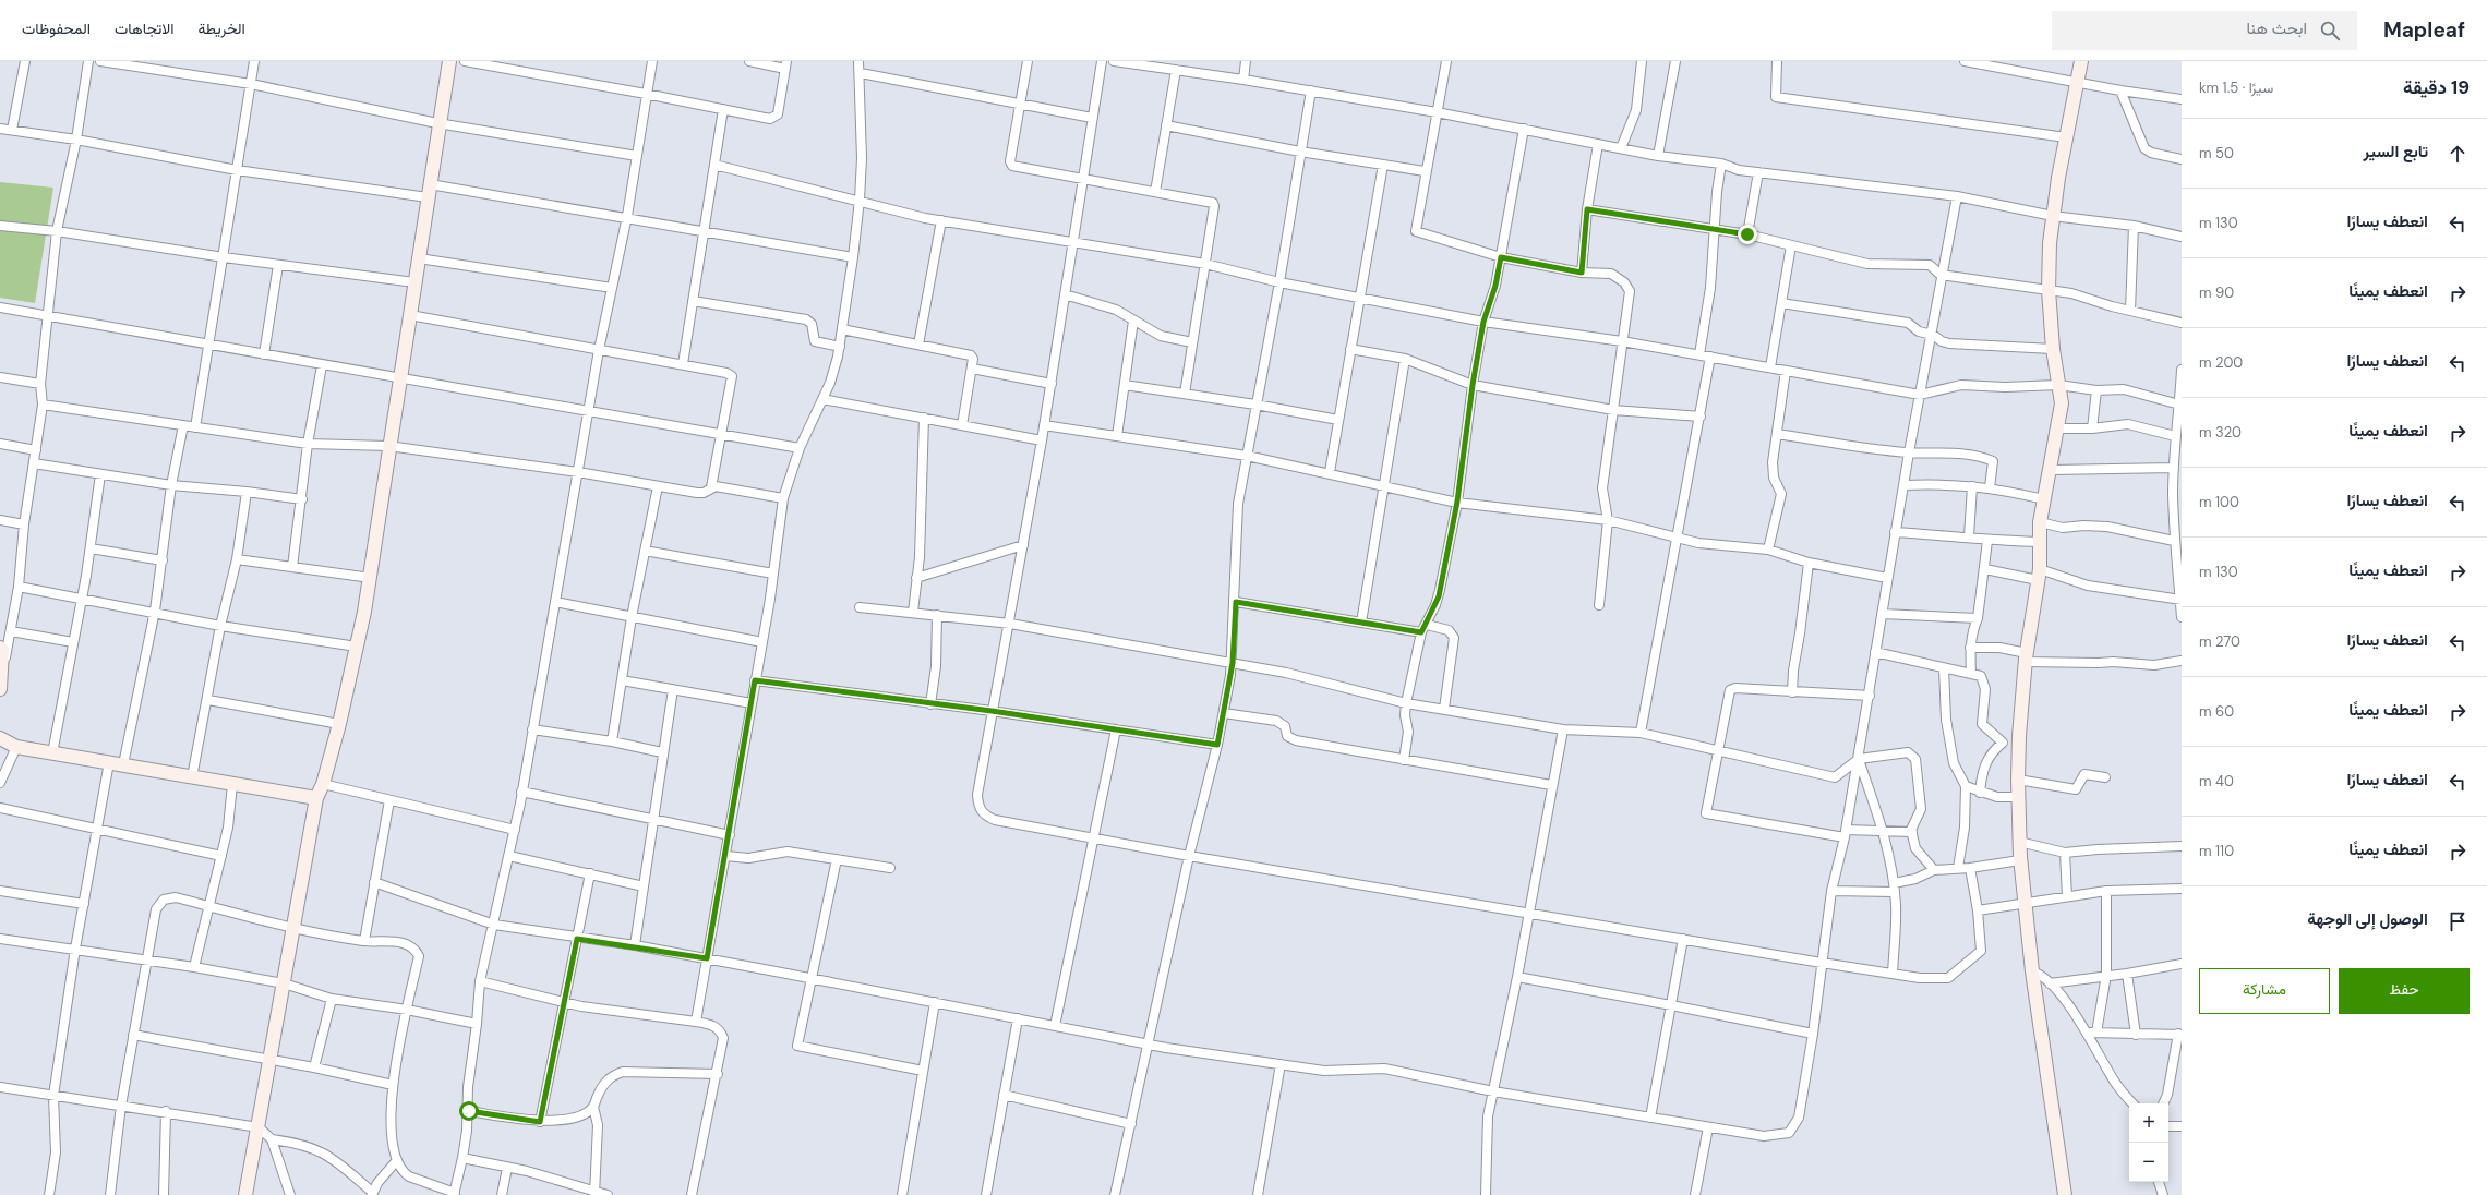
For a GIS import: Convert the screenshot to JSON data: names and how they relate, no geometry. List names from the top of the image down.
{
  "page": {
    "header": "Mapleaf",
    "search": "ابحث هنا",
    "nav": ["الخريطة", "الاتجاهات", "المحفوظات"],
    "heading": ["19 دقيقة", "سيرًا · 1.5 km"],
    "list": [
      ["تابع السير", "50 m"],
      ["انعطف يسارًا", "130 m"],
      ["انعطف يمينًا", "90 m"],
      ["انعطف يسارًا", "200 m"],
      ["انعطف يمينًا", "320 m"],
      ["انعطف يسارًا", "100 m"],
      ["انعطف يمينًا", "130 m"],
      ["انعطف يسارًا", "270 m"],
      ["انعطف يمينًا", "60 m"],
      ["انعطف يسارًا", "40 m"],
      ["انعطف يمينًا", "110 m"],
      "الوصول إلى الوجهة"
    ],
    "buttons": ["حفظ", "مشاركة"],
    "map_buttons": ["+", "−"]
  }
}
